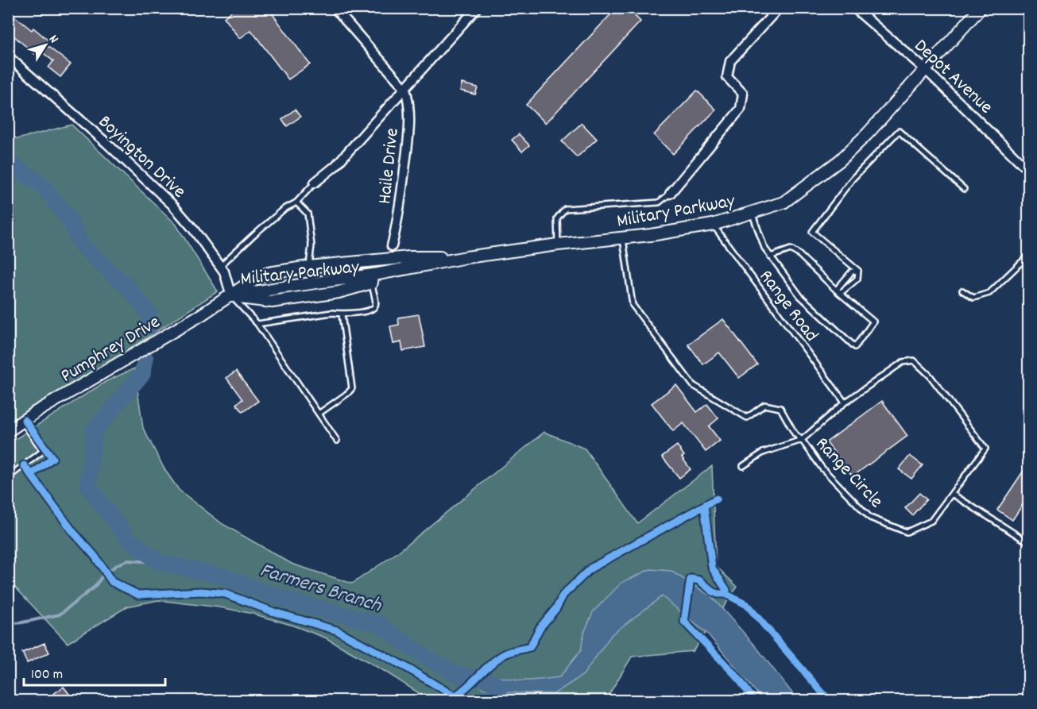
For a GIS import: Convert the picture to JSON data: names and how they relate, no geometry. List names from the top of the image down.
{
  "streets": {
    "street": [
      "Depot Avenue",
      "Boyington Drive",
      "Haile Drive",
      "Military Parkway",
      "Pumphrey Drive"
    ],
    "lane": ["Range Road", "Range Circle"]
  },
  "crossings": [
    ["Depot Avenue", "Military Parkway"],
    ["Boyington Drive", "Military Parkway"],
    ["Boyington Drive", "Pumphrey Drive"],
    ["Military Parkway", "Range Road"],
    ["Military Parkway", "Pumphrey Drive"],
    ["Range Road", "Range Circle"]
  ],
  "water": ["Farmers Branch"],
  "scale_bar": "100 m",
  "north": "top right"
}
